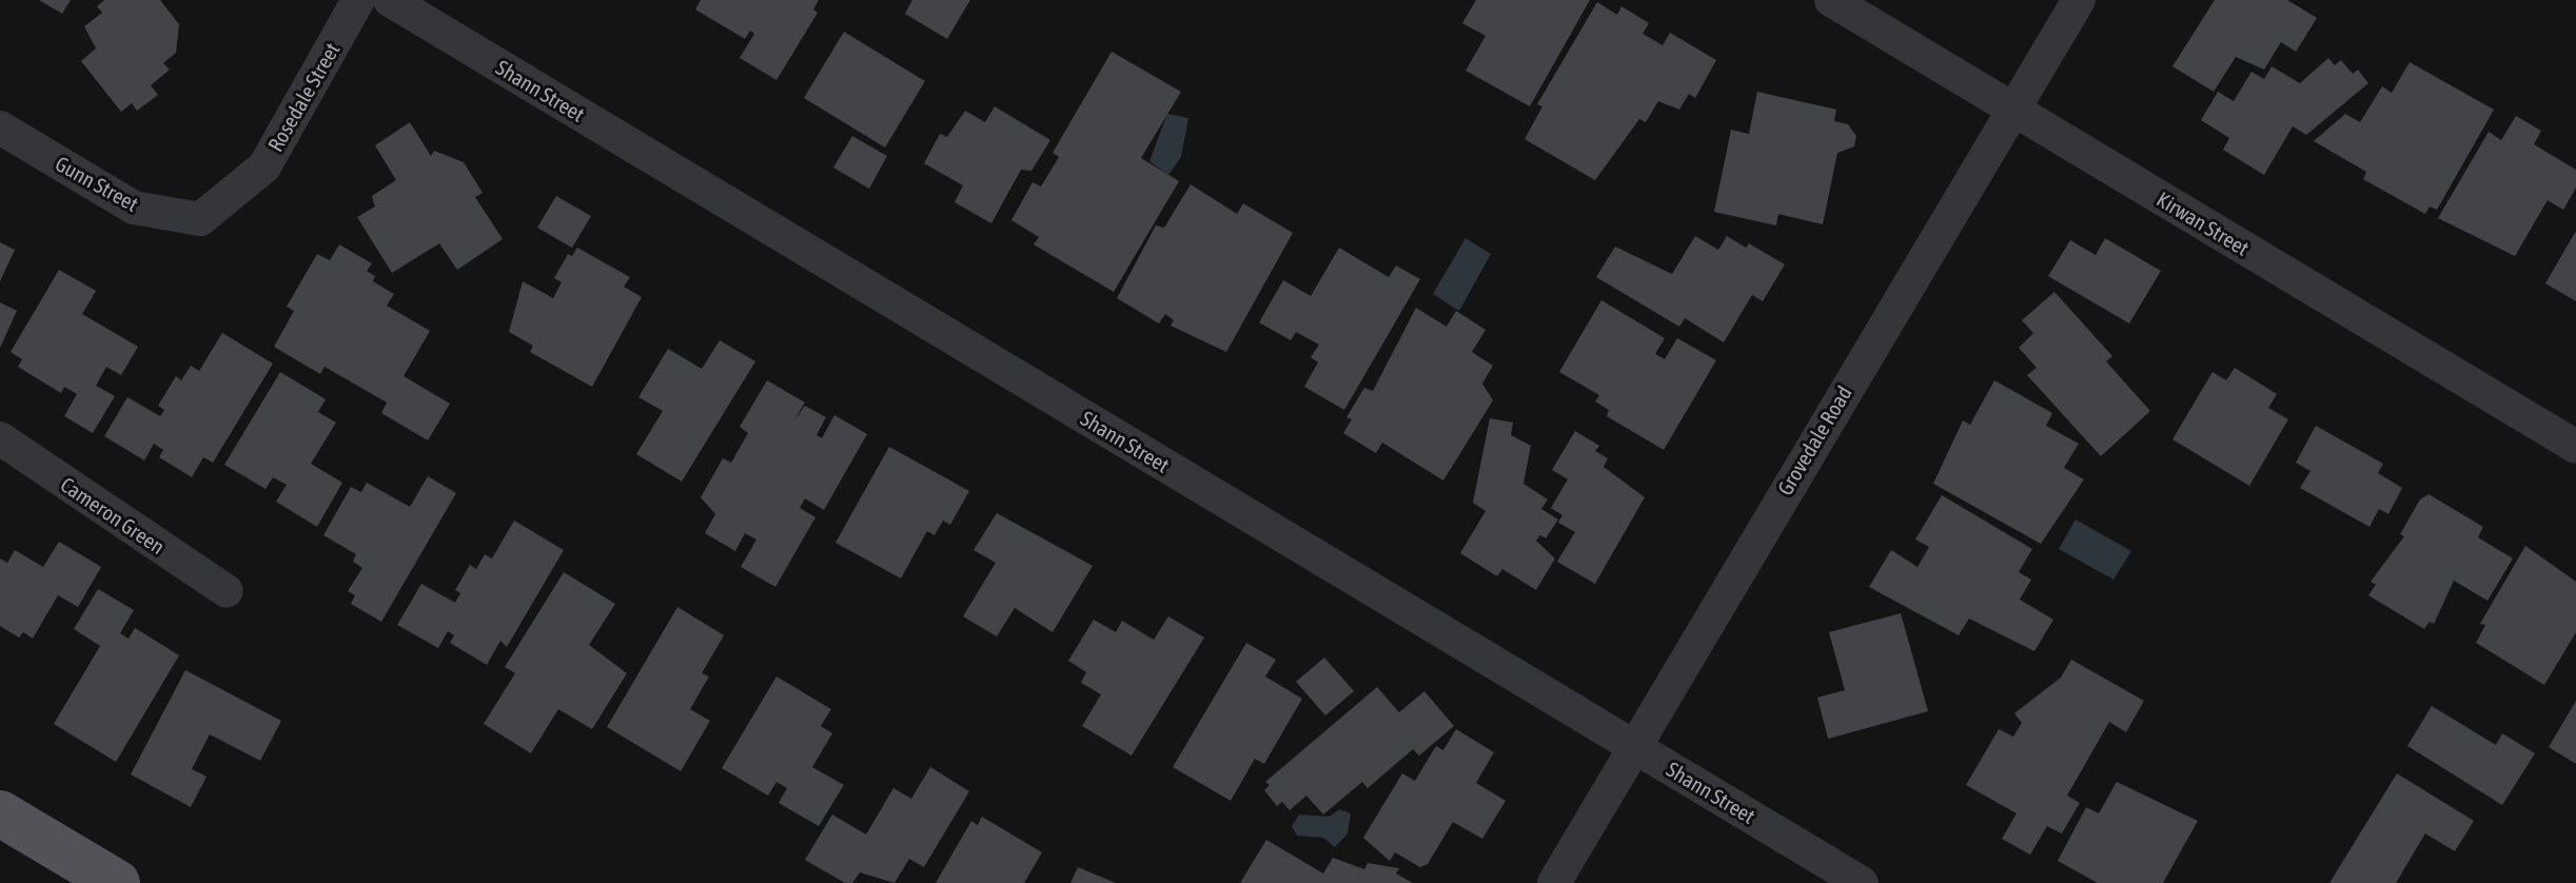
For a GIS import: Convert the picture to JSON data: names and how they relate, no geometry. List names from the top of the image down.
{
  "streets": {
    "street": [
      "Shann Street",
      "Rosedale Street",
      "Gunn Street",
      "Kirwan Street",
      "Grovedale Road",
      "Cameron Green"
    ]
  },
  "crossings": [
    ["Shann Street", "Grovedale Road"],
    ["Rosedale Street", "Gunn Street"],
    ["Kirwan Street", "Grovedale Road"]
  ]
}
